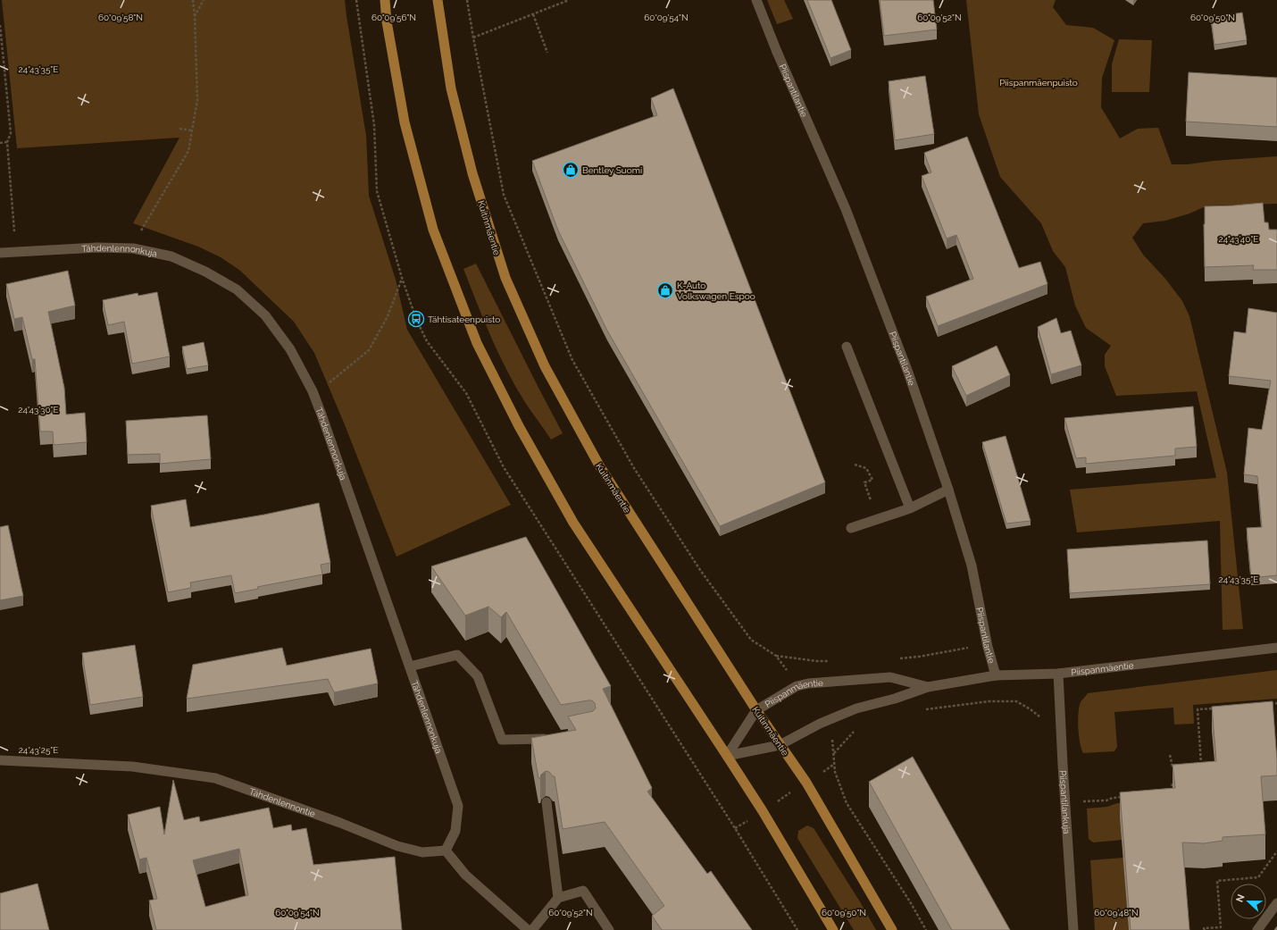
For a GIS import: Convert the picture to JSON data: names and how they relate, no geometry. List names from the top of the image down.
{
  "streets": {
    "main road": ["Kuitinmäentie"],
    "street": [
      "Piispantilantie",
      "Tähdenlennonkuja",
      "Piispanmäentie",
      "Tähdenlennontie",
      "Piispantilankuja"
    ]
  },
  "crossings": [
    ["Piispantilantie", "Piispanmäentie"],
    ["Kuitinmäentie", "Piispanmäentie"],
    ["Tähdenlennonkuja", "Tähdenlennontie"],
    ["Piispanmäentie", "Piispantilankuja"]
  ],
  "parks": ["Piispanmäenpuisto"],
  "places": {
    "shop": ["Bentley Suomi", "K-Auto Volkswagen Espoo"],
    "bus stop": ["Tähtisateenpuisto"]
  },
  "north": "left",
  "coordinates": [
    "60°09'58\"N",
    "60°09'56\"N",
    "60°09'54\"N",
    "60°09'52\"N",
    "60°09'50\"N",
    "24°43'35\"E",
    "24°43'40\"E",
    "24°43'30\"E",
    "24°43'25\"E",
    "60°09'48\"N"
  ]
}
